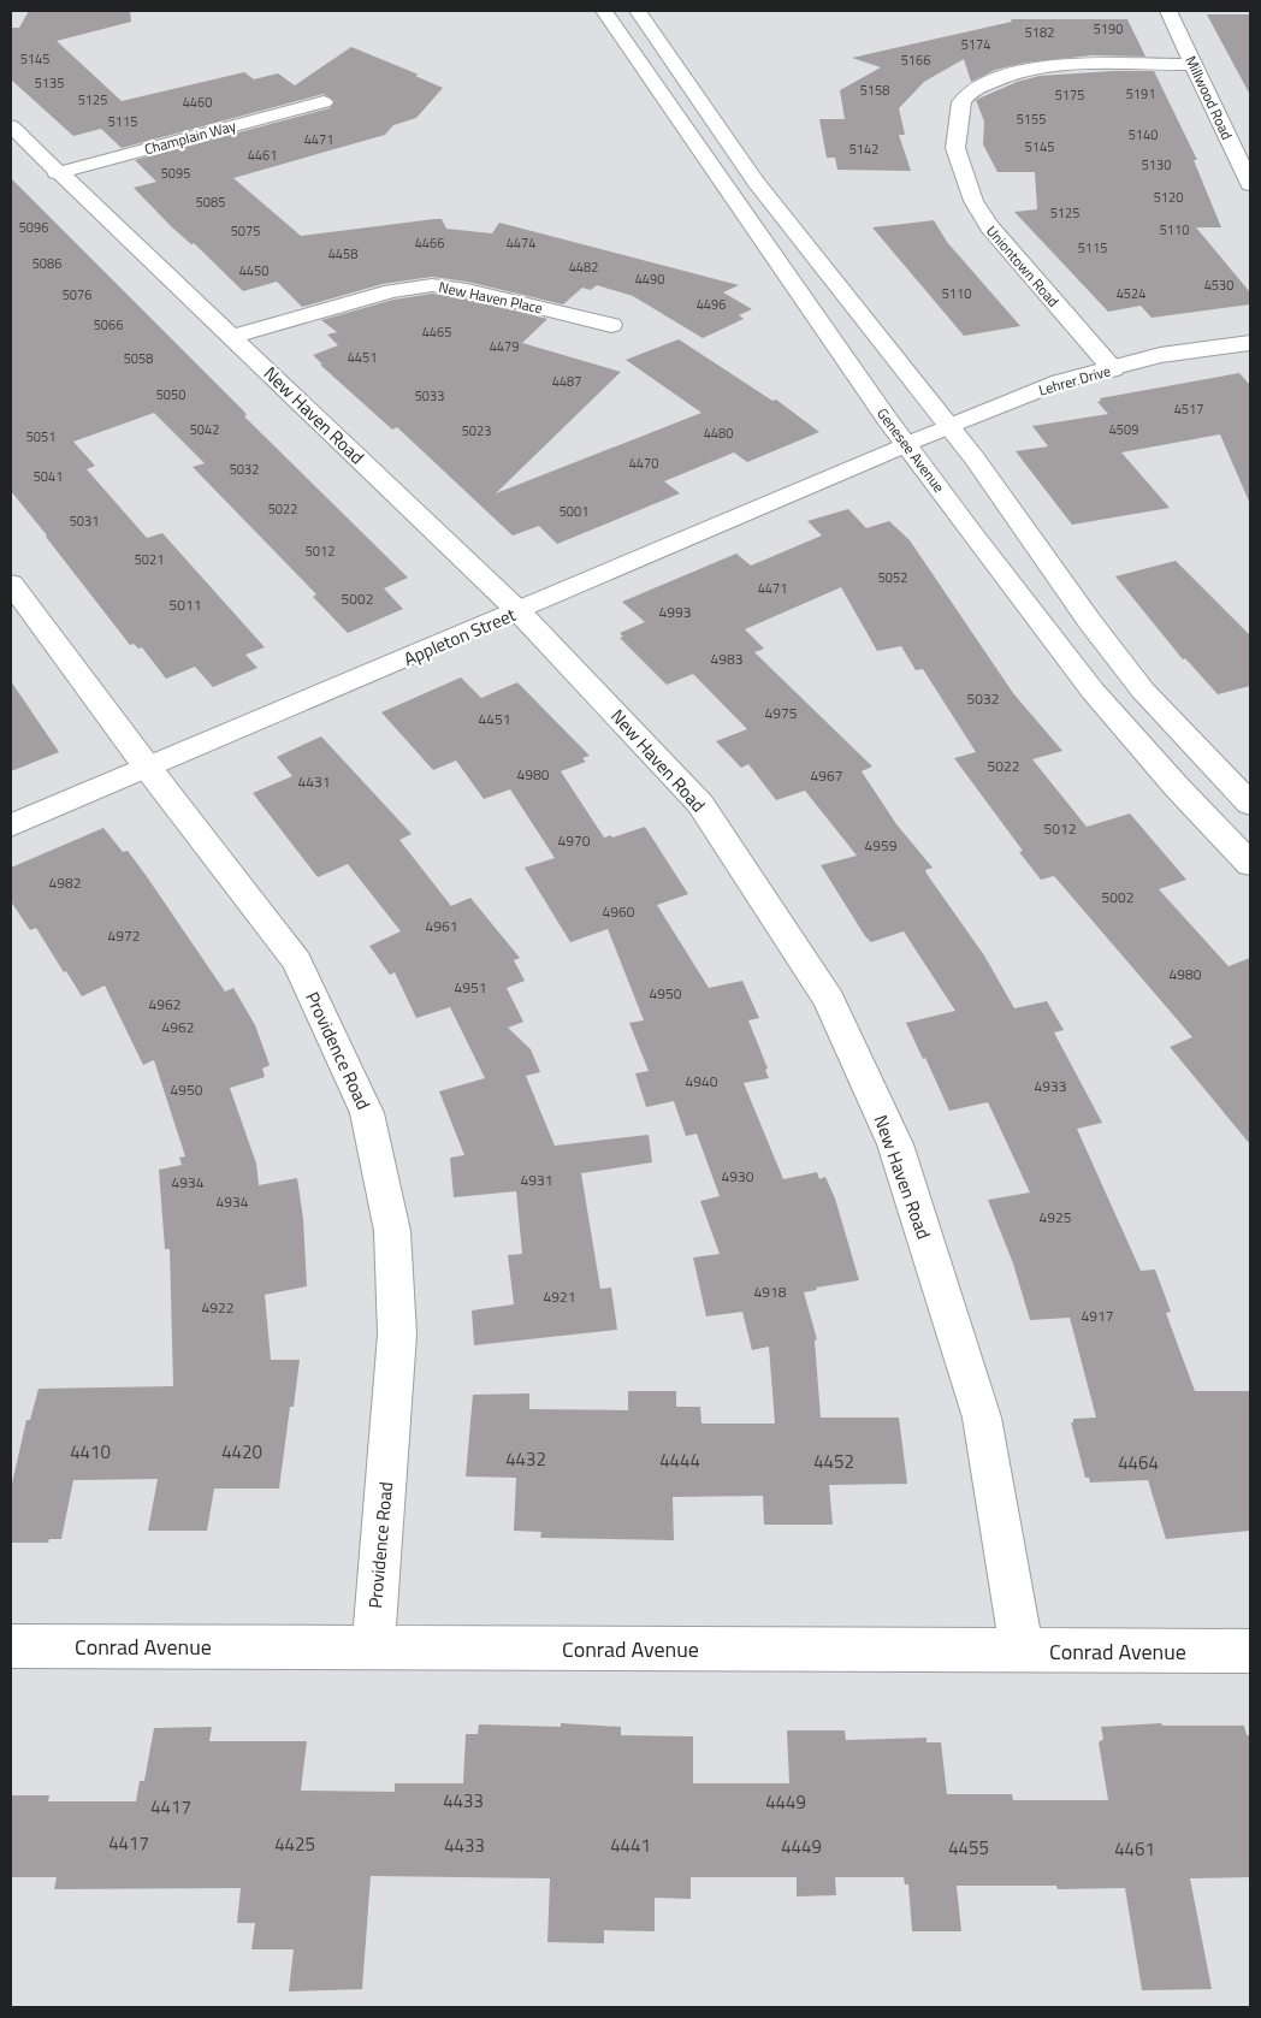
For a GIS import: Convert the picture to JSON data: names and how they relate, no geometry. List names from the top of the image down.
{
  "streets": {
    "street": [
      "Millwood Road",
      "Champlain Way",
      "Uniontown Road",
      "New Haven Place",
      "Lehrer Drive",
      "New Haven Road",
      "Genesee Avenue",
      "Appleton Street",
      "Providence Road",
      "Conrad Avenue"
    ]
  },
  "crossings": [
    ["Millwood Road", "Uniontown Road"],
    ["Champlain Way", "New Haven Road"],
    ["Uniontown Road", "Lehrer Drive"],
    ["New Haven Place", "New Haven Road"],
    ["Lehrer Drive", "Genesee Avenue"],
    ["Lehrer Drive", "Appleton Street"],
    ["New Haven Road", "Appleton Street"],
    ["New Haven Road", "Conrad Avenue"],
    ["Genesee Avenue", "Appleton Street"],
    ["Appleton Street", "Providence Road"],
    ["Providence Road", "Conrad Avenue"]
  ],
  "house_numbers": [
    "5190",
    "5182",
    "5174",
    "5145",
    "5166",
    "5135",
    "5158",
    "5191",
    "5175",
    "5125",
    "4460",
    "5155",
    "5115",
    "5140",
    "4471",
    "5145",
    "5142",
    "4461",
    "5130",
    "5095",
    "5120",
    "5085",
    "5125",
    "5096",
    "5110",
    "5075",
    "4466",
    "4474",
    "5115",
    "4458",
    "5086",
    "4482",
    "4450",
    "4490",
    "4530",
    "5110",
    "4524",
    "5076",
    "4496",
    "5066",
    "4465",
    "4479",
    "4451",
    "5058",
    "4487",
    "5050",
    "5033",
    "4517",
    "5042",
    "4509",
    "5023",
    "4480",
    "5051",
    "4470",
    "5032",
    "5041",
    "5022",
    "5001",
    "5031",
    "5012",
    "5021",
    "5052",
    "4471",
    "5002",
    "5011",
    "4993",
    "4983",
    "5032",
    "4975",
    "4451",
    "5022",
    "4980",
    "4967",
    "4431",
    "5012",
    "4970",
    "4959",
    "4982",
    "5002",
    "4960",
    "4961",
    "4972",
    "4980",
    "4951",
    "4950",
    "4962",
    "4962",
    "4940",
    "4933",
    "4950",
    "4930",
    "4931",
    "4934",
    "4934",
    "4925",
    "4918",
    "4921",
    "4922",
    "4917",
    "4410",
    "4420",
    "4432",
    "4444",
    "4452",
    "4464",
    "4433",
    "4449",
    "4417",
    "4417",
    "4425",
    "4433",
    "4441",
    "4449",
    "4455",
    "4461"
  ]
}
